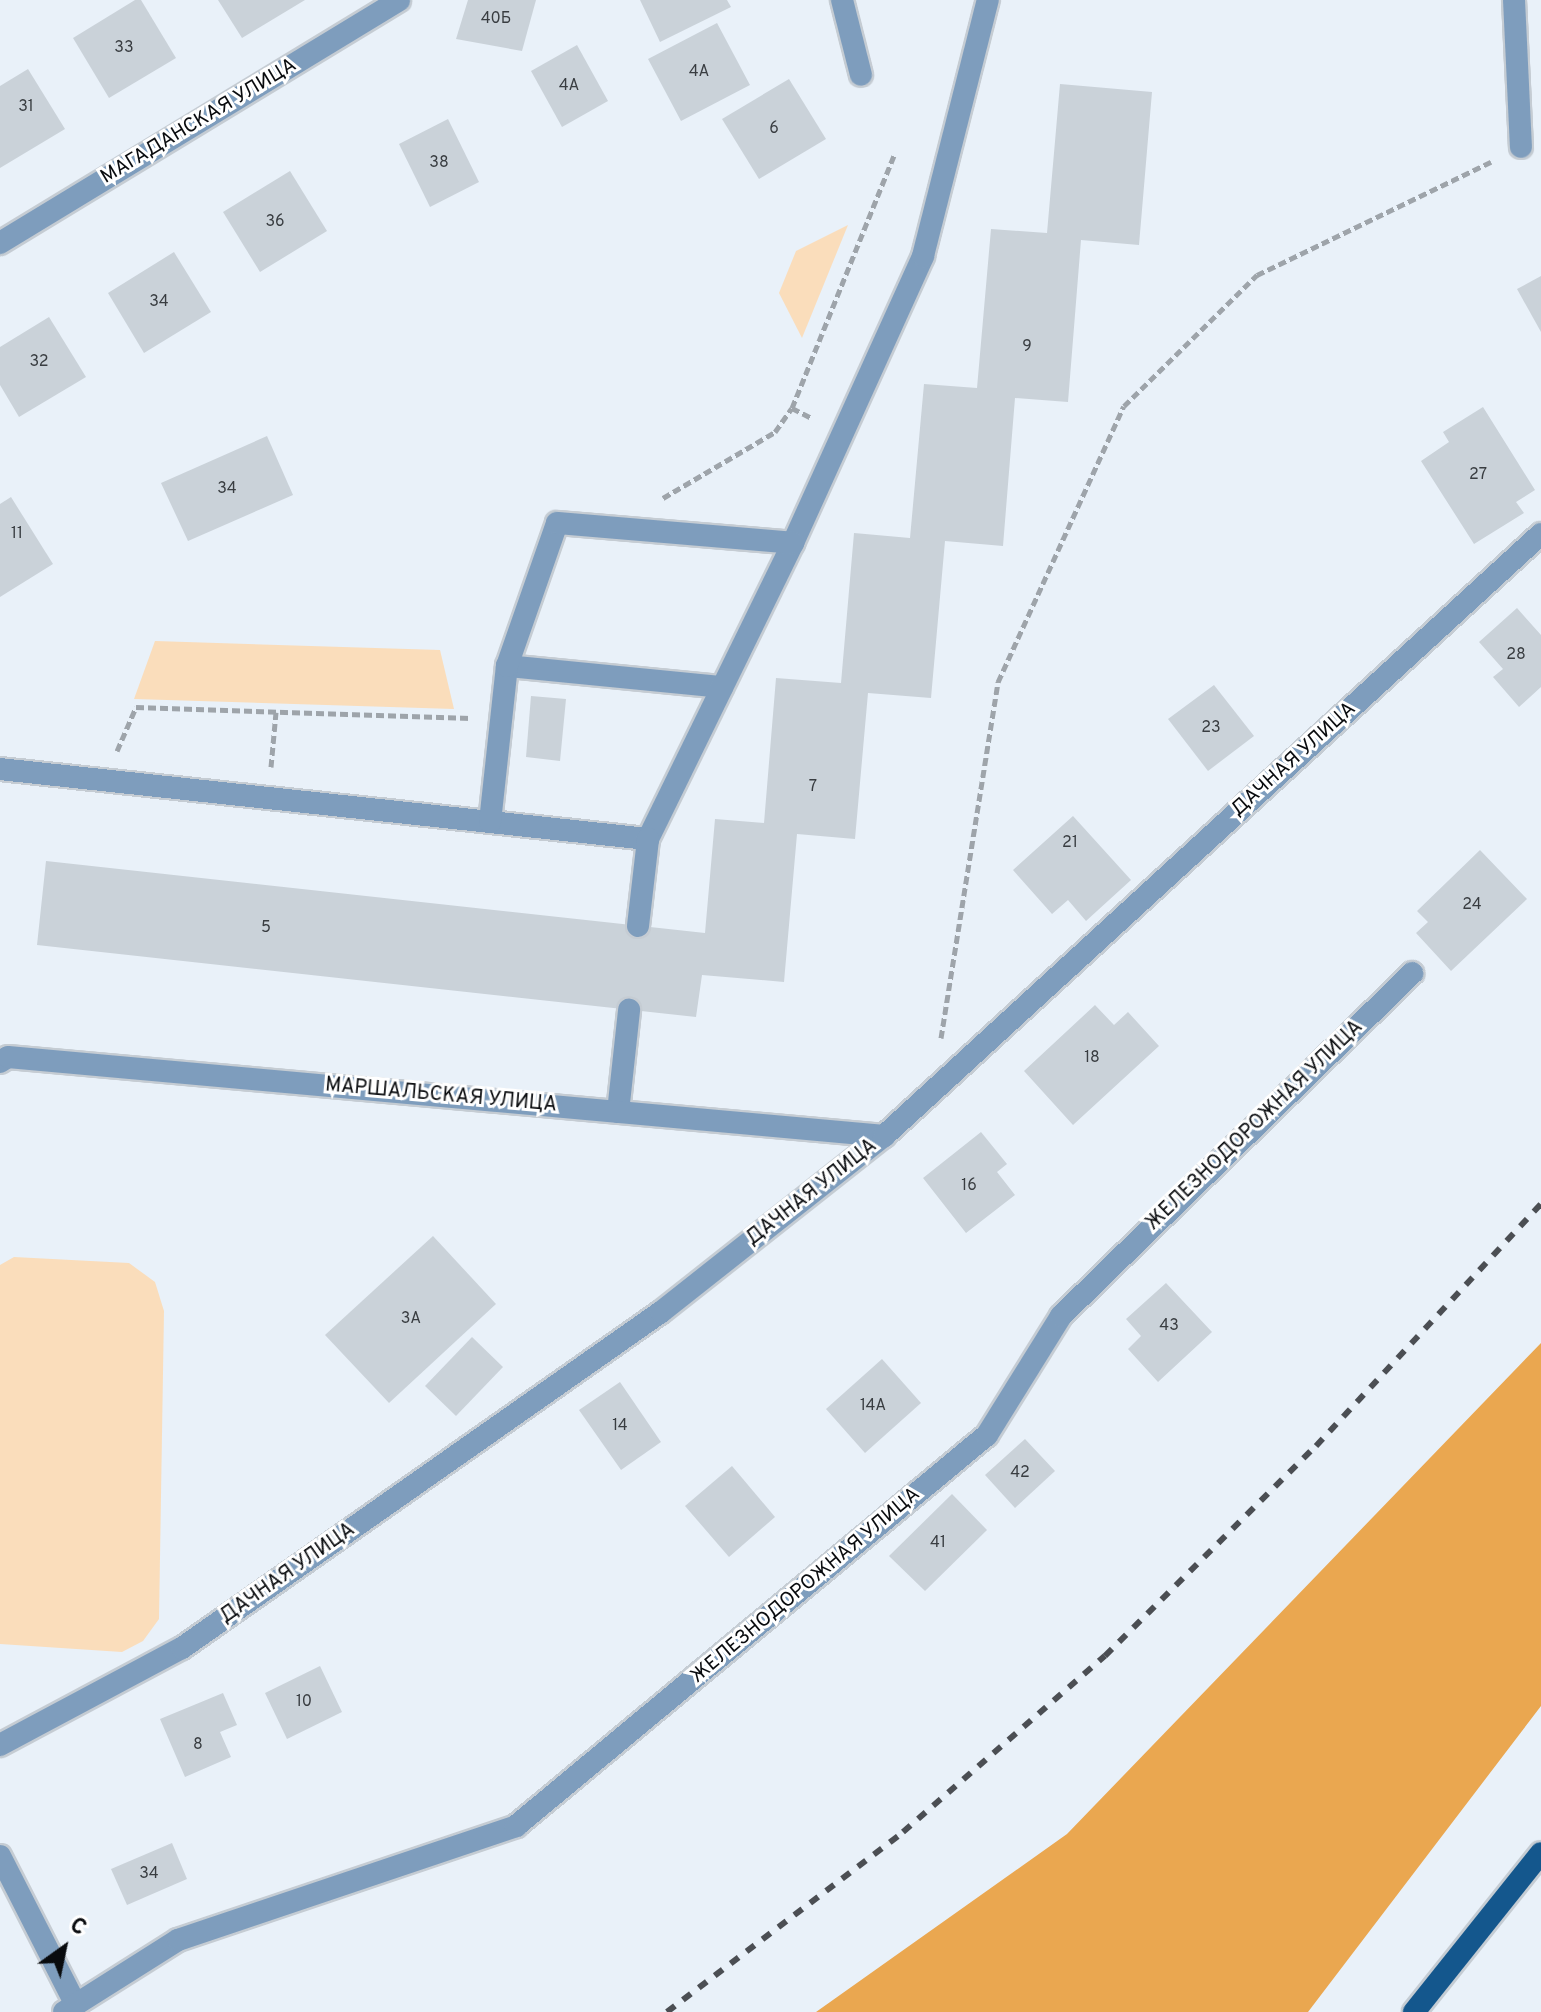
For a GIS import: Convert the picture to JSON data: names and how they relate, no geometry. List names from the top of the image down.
{
  "streets": {
    "street": [
      "МАГАДАНСКАЯ УЛИЦА",
      "ДАЧНАЯ УЛИЦА",
      "МАРШАЛЬСКАЯ УЛИЦА",
      "ЖЕЛЕЗНОДОРОЖНАЯ УЛИЦА"
    ]
  },
  "crossings": [
    ["ДАЧНАЯ УЛИЦА", "МАРШАЛЬСКАЯ УЛИЦА"]
  ],
  "house_numbers": [
    "40Б",
    "33",
    "4А",
    "4А",
    "31",
    "6",
    "38",
    "36",
    "34",
    "9",
    "32",
    "27",
    "34",
    "11",
    "28",
    "23",
    "7",
    "21",
    "24",
    "5",
    "18",
    "16",
    "3А",
    "43",
    "14А",
    "14",
    "42",
    "41",
    "10",
    "8",
    "34"
  ],
  "north": "top right"
}
